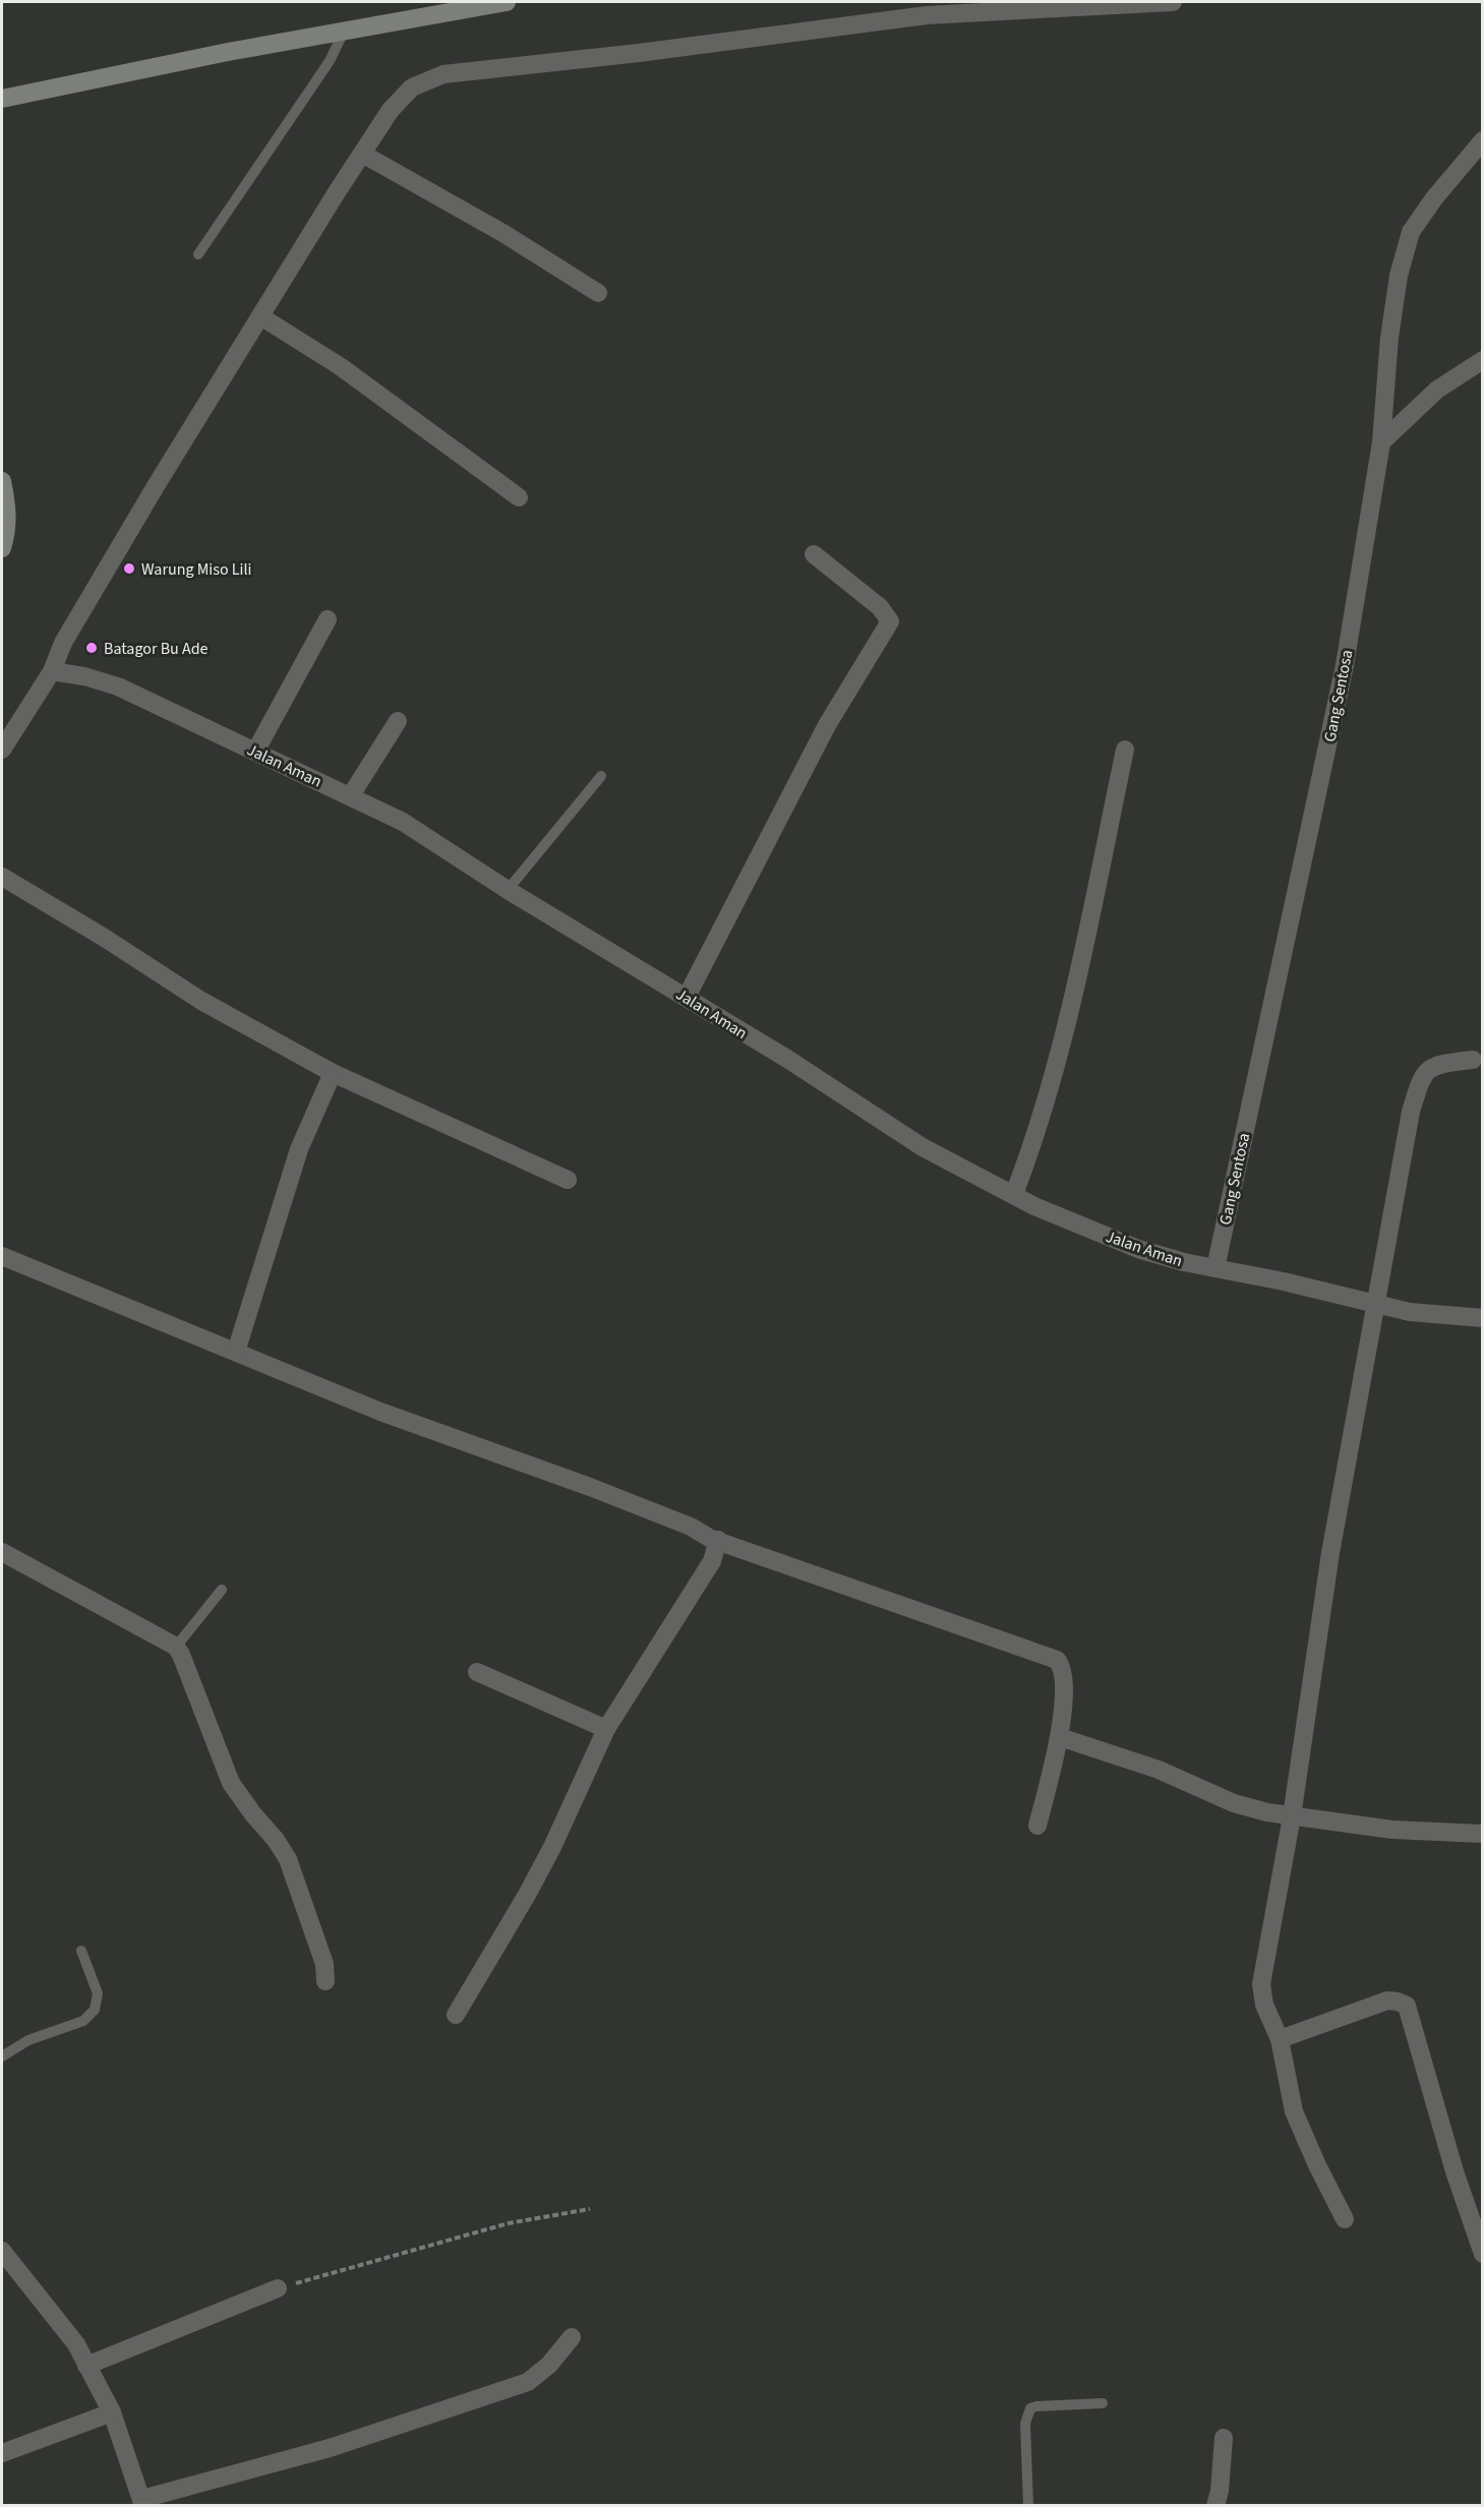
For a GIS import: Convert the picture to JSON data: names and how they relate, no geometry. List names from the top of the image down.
{
  "streets": {
    "street": ["Gang Sentosa", "Jalan Aman"]
  },
  "crossings": [
    ["Gang Sentosa", "Jalan Aman"]
  ],
  "places": ["Warung Miso Lili", "Batagor Bu Ade"]
}
